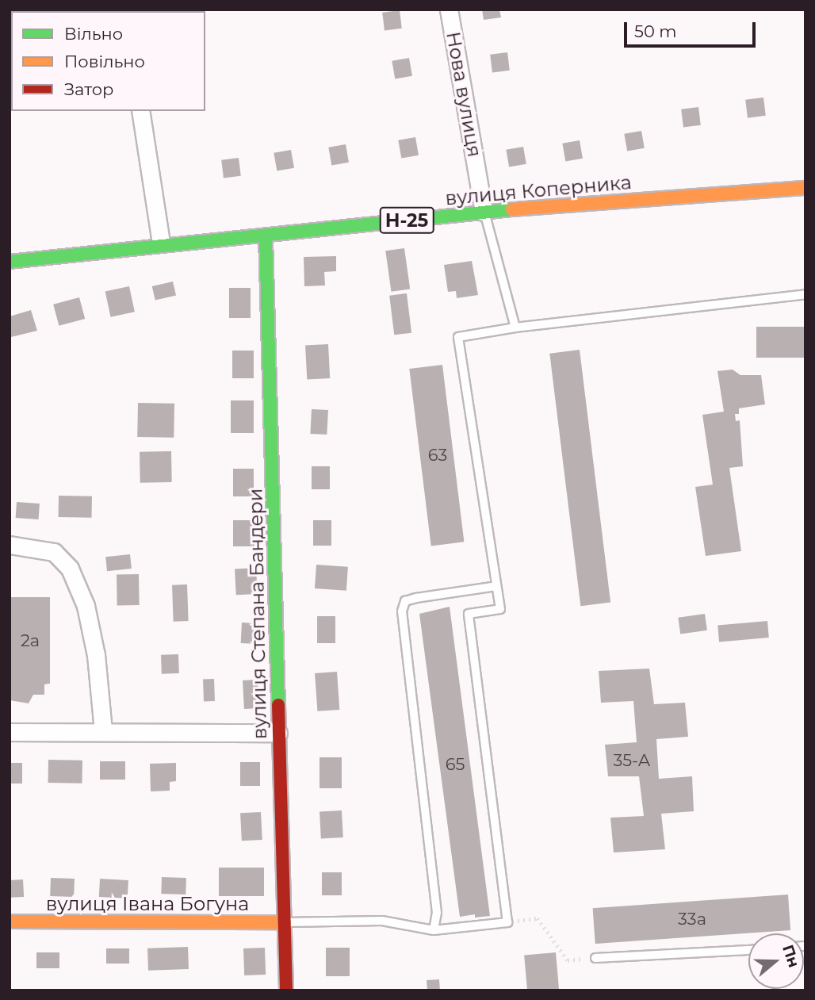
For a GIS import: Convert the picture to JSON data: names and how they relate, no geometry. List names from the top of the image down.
{
  "streets": {
    "street": [
      "Нова вулиця",
      "вулиця Коперника",
      "Н-25",
      "вулиця Степана Бандери",
      "вулиця Івана Богуна"
    ]
  },
  "crossings": [
    ["Нова вулиця", "вулиця Коперника"],
    ["вулиця Коперника", "вулиця Степана Бандери"],
    ["вулиця Степана Бандери", "вулиця Івана Богуна"]
  ],
  "house_numbers": [
    "63",
    "2а",
    "35-А",
    "65",
    "33а"
  ],
  "legend": ["Вільно", "Повільно", "Затор"],
  "scale_bar": "50 m",
  "north": "right"
}
